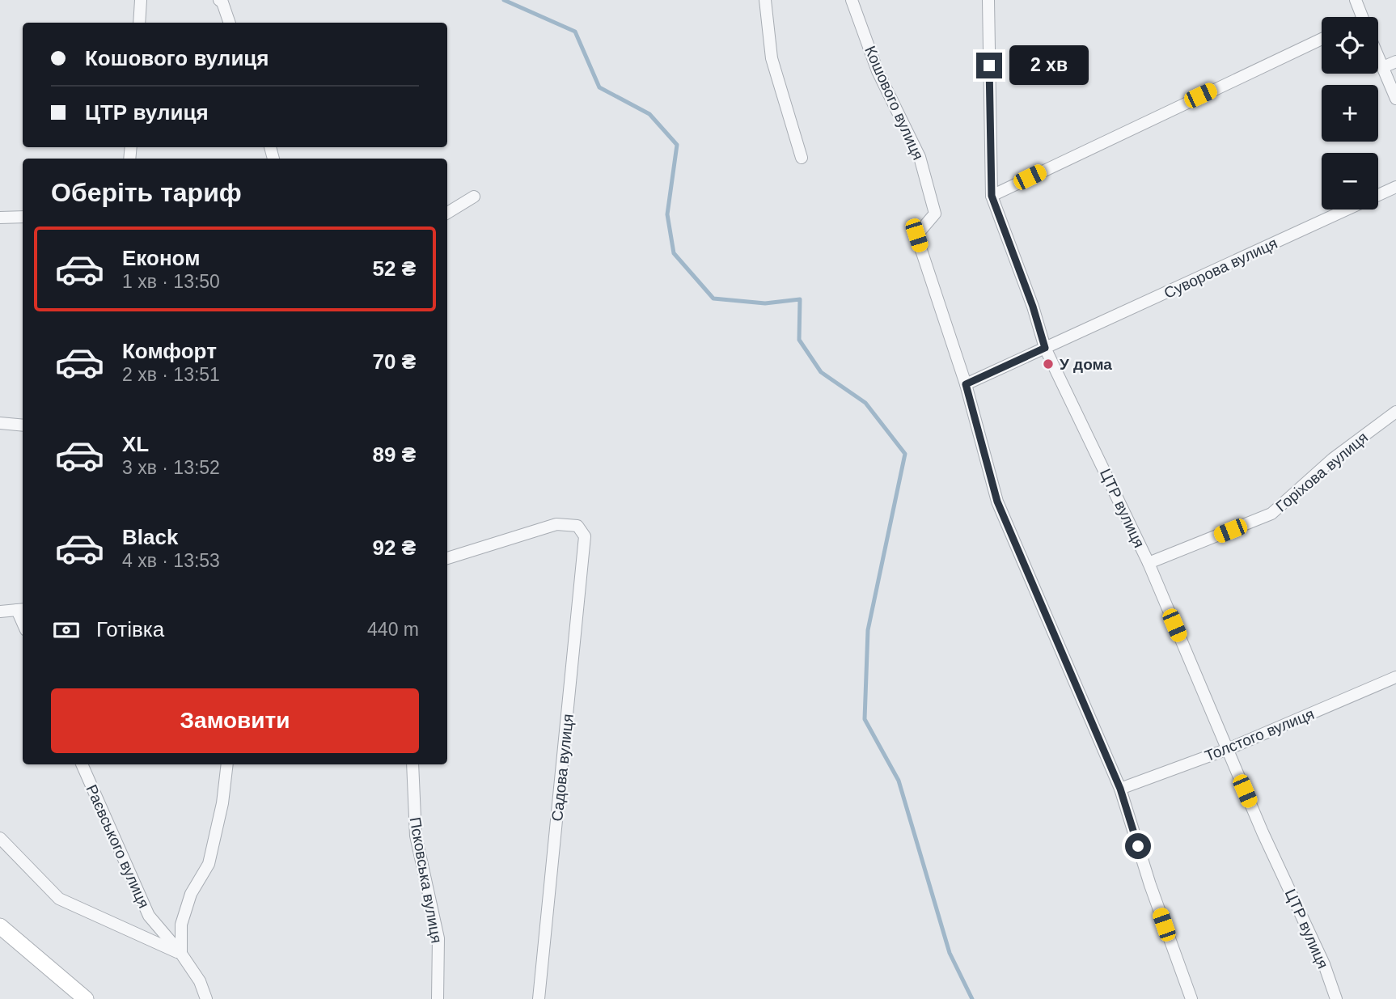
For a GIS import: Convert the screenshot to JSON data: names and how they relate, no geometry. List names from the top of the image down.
{
  "streets": {
    "street": [
      "Кошового вулиця",
      "Суворова вулиця",
      "Горіхова вулиця",
      "ЦТР вулиця",
      "Толстого вулиця",
      "Садова вулиця",
      "Раєвського вулиця",
      "Псковська вулиця"
    ]
  },
  "crossings": [
    ["Кошового вулиця", "Суворова вулиця"],
    ["Кошового вулиця", "Толстого вулиця"],
    ["Суворова вулиця", "ЦТР вулиця"],
    ["Горіхова вулиця", "ЦТР вулиця"],
    ["ЦТР вулиця", "Толстого вулиця"]
  ],
  "places": ["У дома"],
  "page": {
    "map_buttons": ["+", "−"],
    "banner": ["Кошового вулиця", "ЦТР вулиця"],
    "bubble": "2 хв",
    "heading": "Оберіть тариф",
    "list": [
      {
        "name": "Економ",
        "note": "1 хв · 13:50",
        "value": "52 ₴"
      },
      {
        "name": "Комфорт",
        "note": "2 хв · 13:51",
        "value": "70 ₴"
      },
      {
        "name": "XL",
        "note": "3 хв · 13:52",
        "value": "89 ₴"
      },
      {
        "name": "Black",
        "note": "4 хв · 13:53",
        "value": "92 ₴"
      }
    ],
    "pay": ["Готівка", "440 m"],
    "buttons": "Замовити"
  }
}
